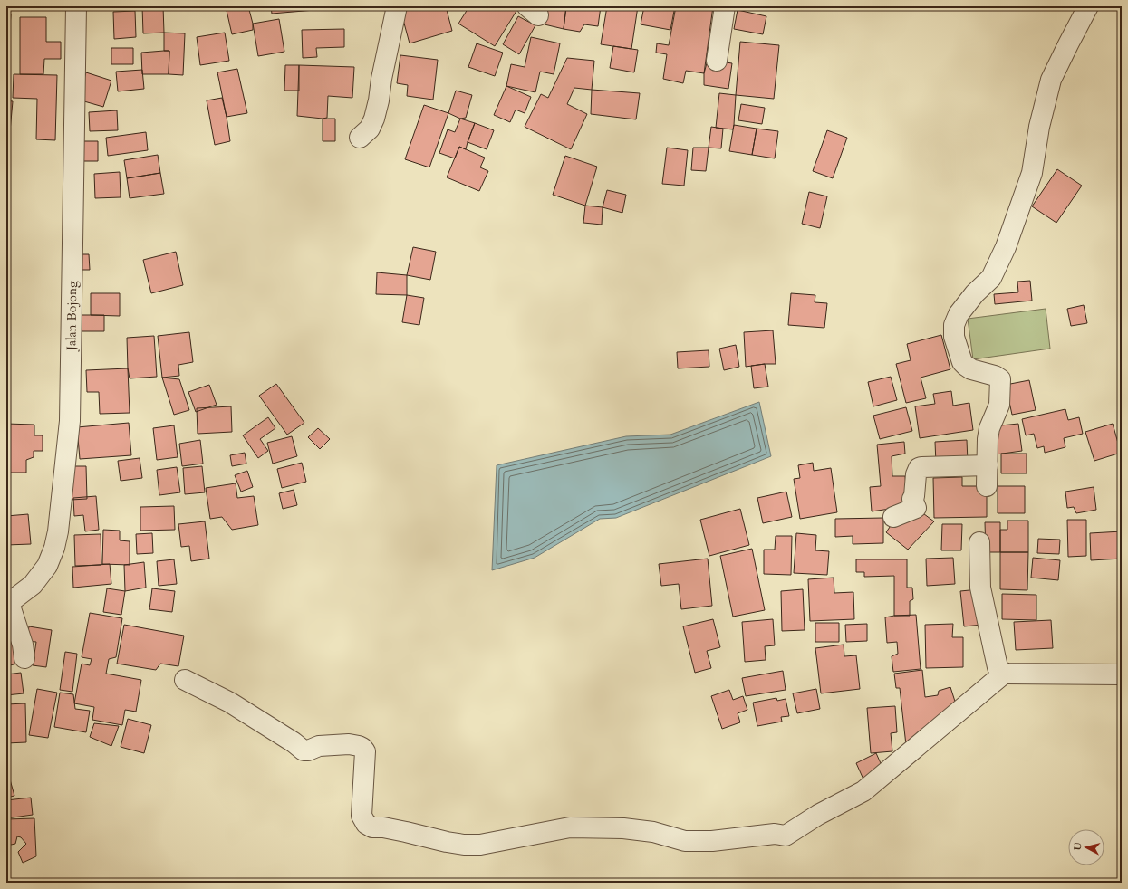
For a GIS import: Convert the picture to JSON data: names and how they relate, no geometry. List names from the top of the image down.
{
  "streets": {
    "street": ["Jalan Bojong"]
  },
  "north": "left"
}
